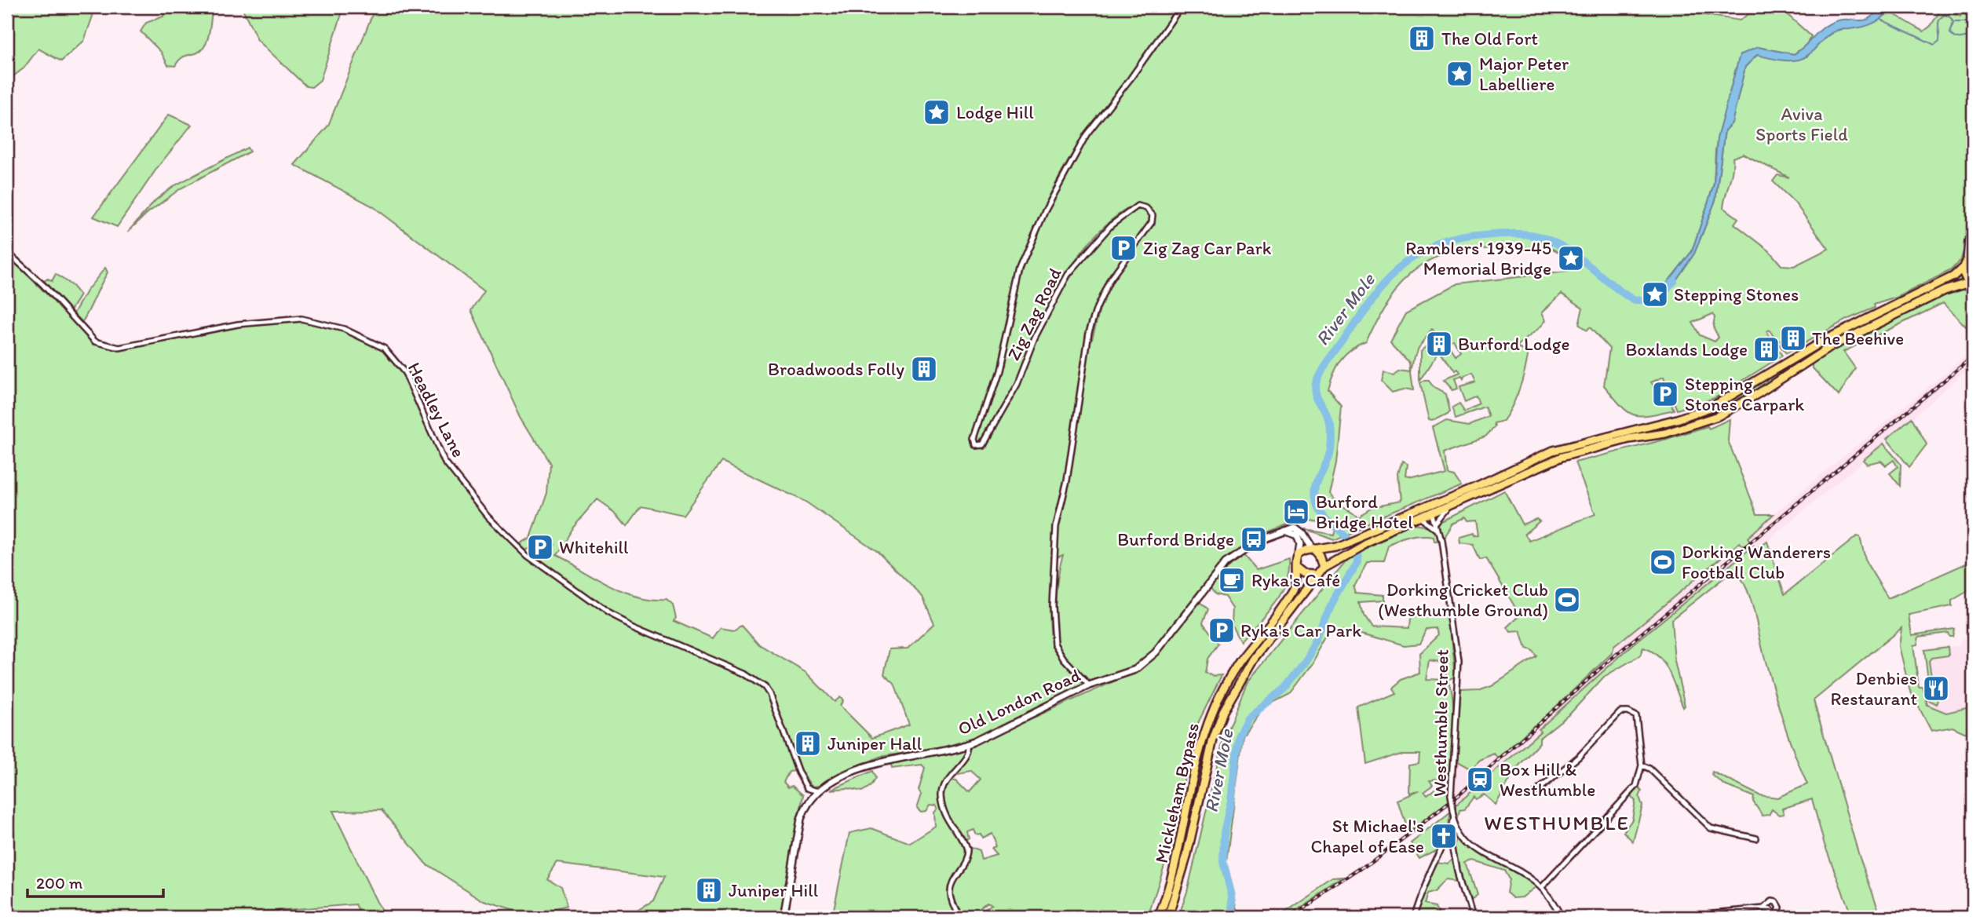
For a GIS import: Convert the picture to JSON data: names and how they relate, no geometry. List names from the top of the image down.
{
  "streets": {
    "highway": ["Mickleham Bypass"],
    "main road": ["Old London Road"],
    "street": ["Zig Zag Road", "Headley Lane", "Westhumble Street"]
  },
  "crossings": [
    ["Zig Zag Road", "Old London Road"],
    ["Headley Lane", "Old London Road"]
  ],
  "districts": ["WESTHUMBLE"],
  "water": ["River Mole"],
  "parks": ["Aviva Sports Field"],
  "places": {
    "building": [
      "The Old Fort",
      "The Beehive",
      "Burford Lodge",
      "Boxlands Lodge",
      "Broadwoods Folly",
      "Juniper Hall",
      "Juniper Hill"
    ],
    "place": [
      "Major Peter Labelliere",
      "Lodge Hill",
      "Ramblers' 1939-45 Memorial Bridge",
      "Stepping Stones"
    ],
    "parking": [
      "Zig Zag Car Park",
      "Stepping Stones Carpark",
      "Whitehill",
      "Ryka's Car Park"
    ],
    "hotel": ["Burford Bridge Hotel"],
    "bus stop": ["Burford Bridge"],
    "sports": ["Dorking Wanderers Football Club", "Dorking Cricket Club (Westhumble Ground)"],
    "cafe": ["Ryka's Café"],
    "restaurant": ["Denbies Restaurant"],
    "station": ["Box Hill & Westhumble"],
    "church": ["St Michael's Chapel of Ease"]
  },
  "scale_bar": "200 m"
}
